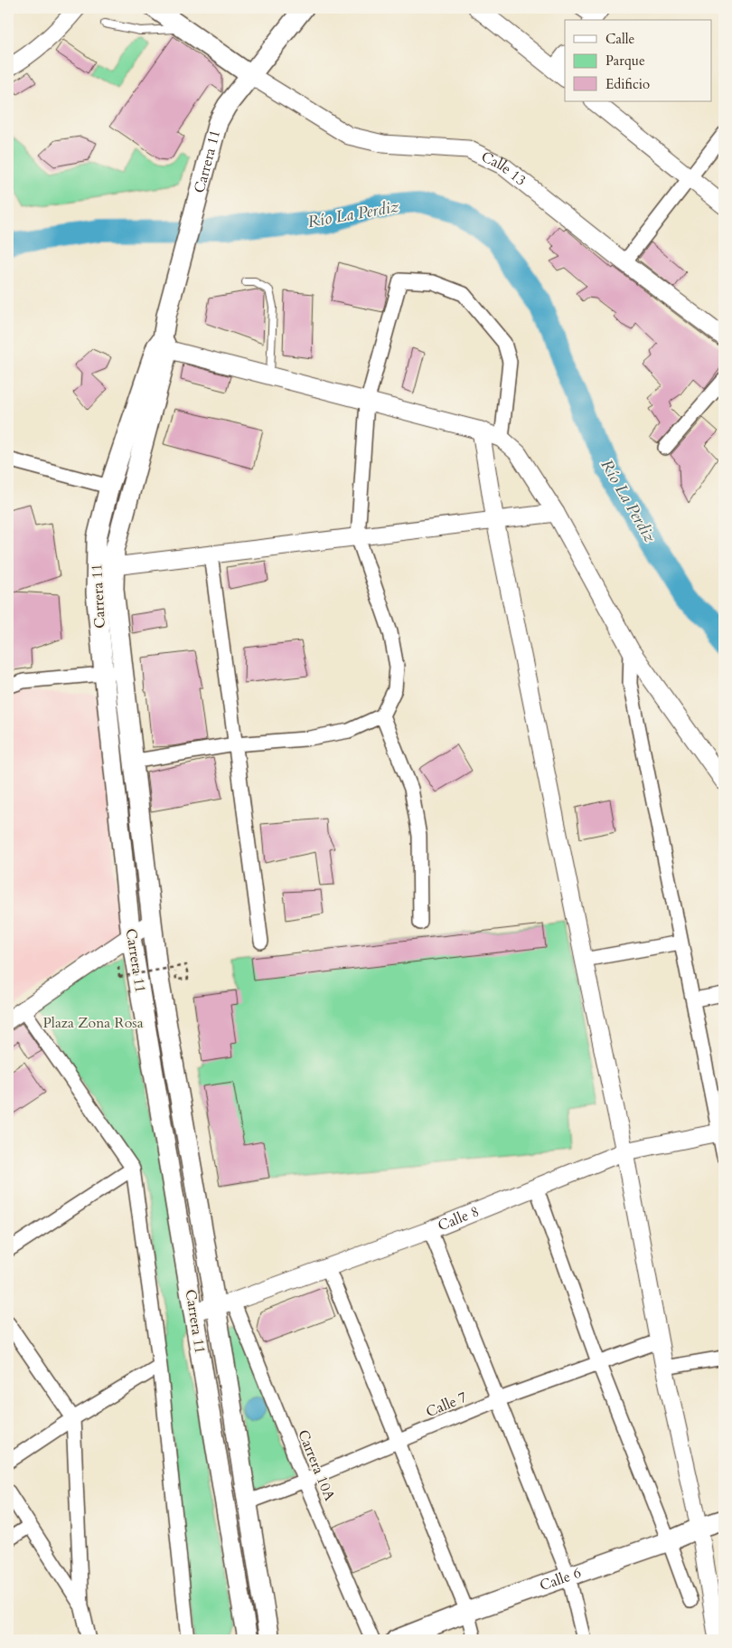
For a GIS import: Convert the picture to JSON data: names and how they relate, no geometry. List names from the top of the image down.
{
  "streets": {
    "main road": ["Carrera 11", "Calle 6"],
    "street": [
      "Calle 13",
      "Calle 8",
      "Calle 7",
      "Carrera 10A"
    ]
  },
  "crossings": [
    ["Carrera 11", "Calle 13"],
    ["Carrera 11", "Calle 8"],
    ["Carrera 11", "Calle 7"],
    ["Carrera 11", "Carrera 10A"],
    ["Calle 8", "Carrera 10A"],
    ["Calle 7", "Carrera 10A"]
  ],
  "water": ["Río La Perdiz"],
  "parks": ["Plaza Zona Rosa"],
  "legend": ["Calle", "Parque", "Edificio"]
}
